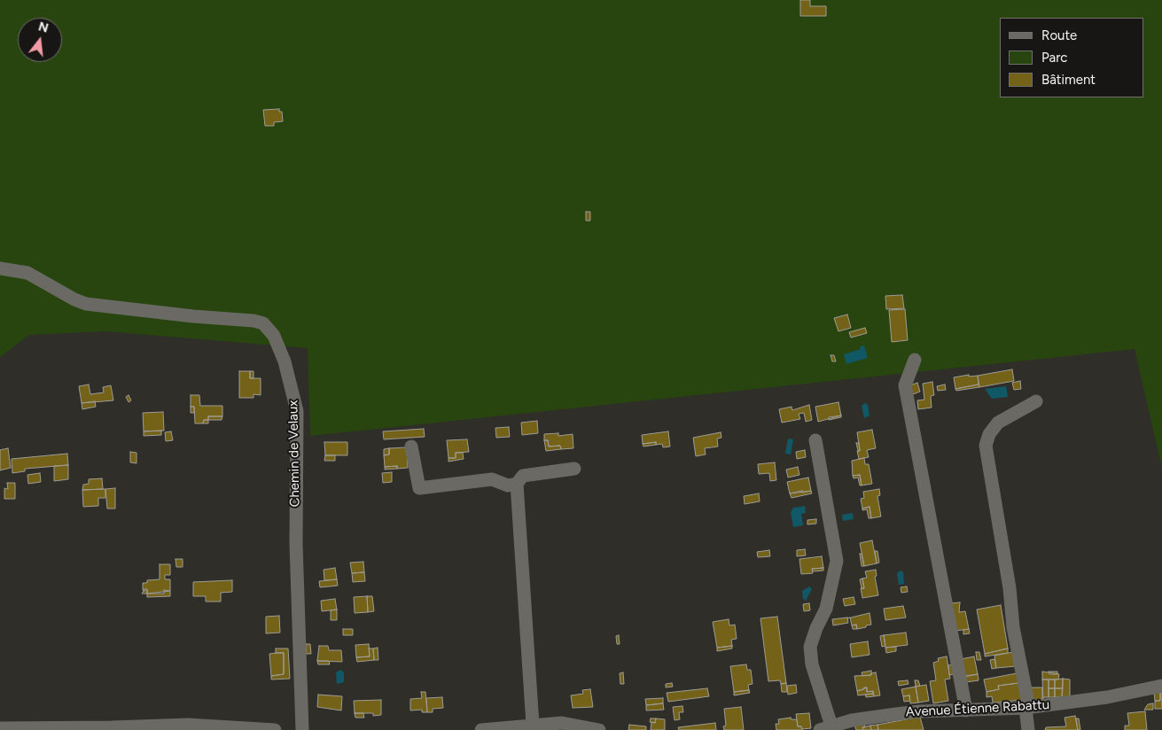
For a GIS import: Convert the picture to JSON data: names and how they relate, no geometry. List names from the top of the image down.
{
  "streets": {
    "street": ["Chemin de Velaux", "Avenue Étienne Rabattu"]
  },
  "legend": ["Route", "Parc", "Bâtiment"],
  "north": "top"
}
